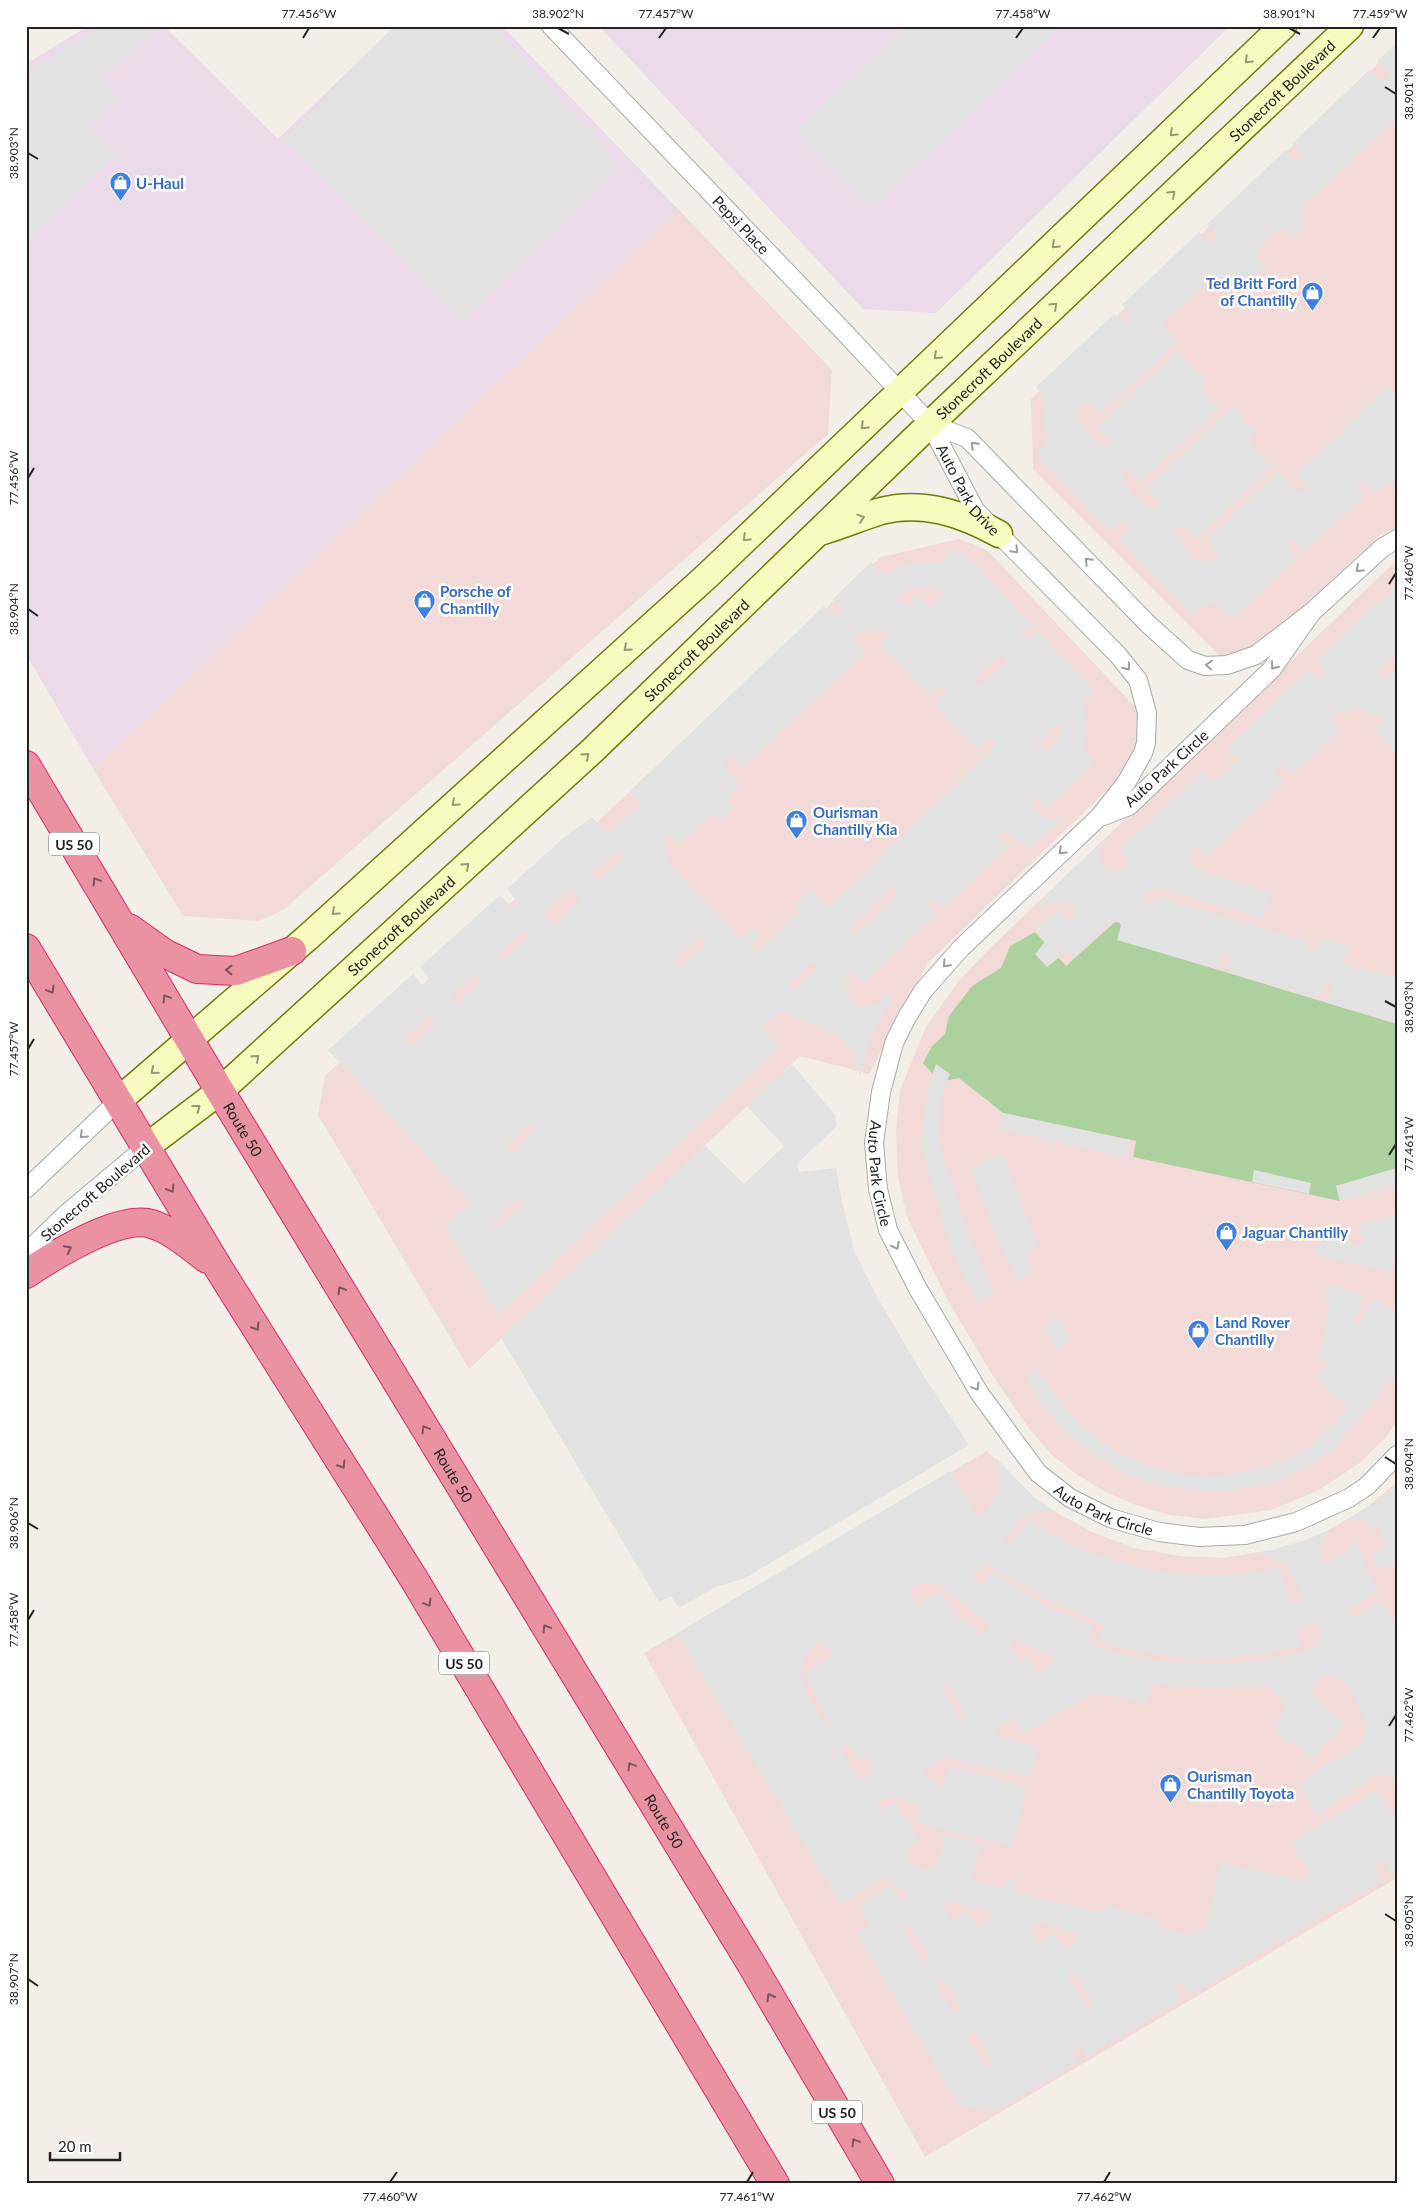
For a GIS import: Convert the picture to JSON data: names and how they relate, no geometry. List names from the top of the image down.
{
  "streets": {
    "highway": ["US 50", "Route 50"],
    "main road": ["Stonecroft Boulevard"],
    "street": ["Pepsi Place", "Auto Park Drive", "Auto Park Circle"]
  },
  "crossings": [
    ["Stonecroft Boulevard", "Pepsi Place"],
    ["Stonecroft Boulevard", "Auto Park Drive"],
    ["Stonecroft Boulevard", "US 50"],
    ["Stonecroft Boulevard", "Route 50"],
    ["Pepsi Place", "Auto Park Drive"],
    ["Auto Park Drive", "Auto Park Circle"]
  ],
  "places": {
    "shop": [
      "U-Haul",
      "Ted Britt Ford of Chantilly",
      "Porsche of Chantilly",
      "Ourisman Chantilly Kia",
      "Jaguar Chantilly",
      "Land Rover Chantilly",
      "Ourisman Chantilly Toyota"
    ]
  },
  "scale_bar": "20 m",
  "coordinates": [
    "77.456°W",
    "38.902°N",
    "77.457°W",
    "77.458°W",
    "38.901°N",
    "77.459°W",
    "38.903°N",
    "77.460°W",
    "38.904°N",
    "77.461°W",
    "38.906°N",
    "77.462°W",
    "38.905°N",
    "38.907°N"
  ]
}
